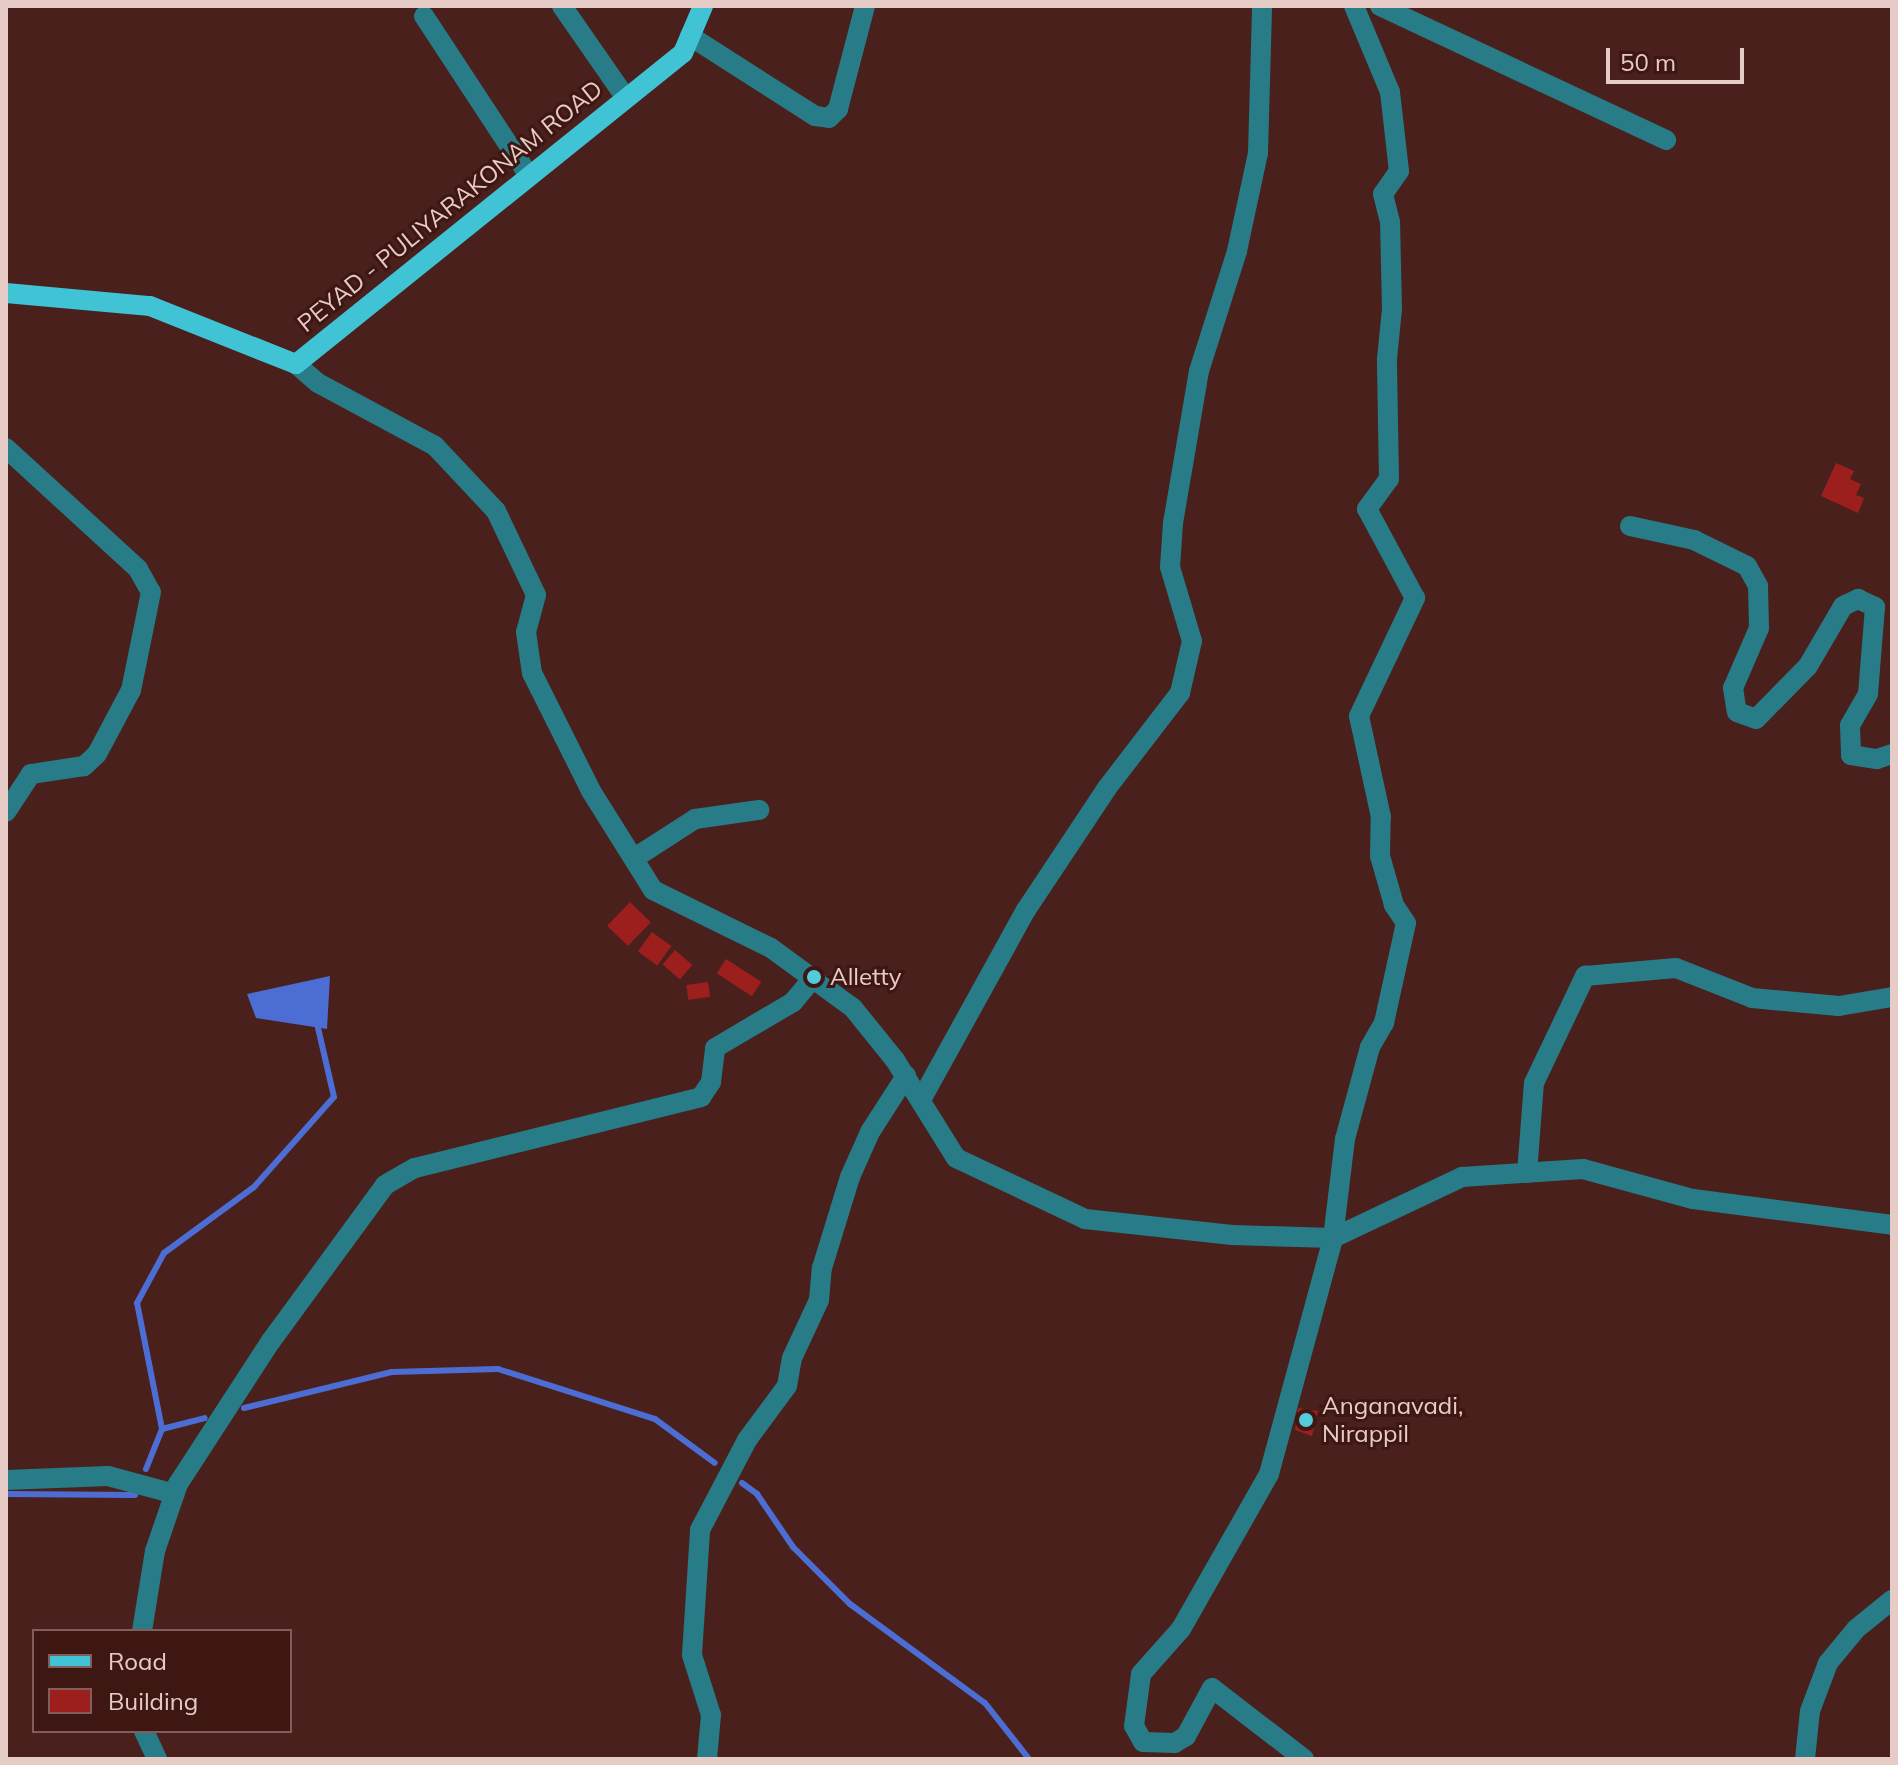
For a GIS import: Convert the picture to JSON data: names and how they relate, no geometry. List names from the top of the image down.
{
  "streets": {
    "main road": ["PEYAD - PULIYARAKONAM ROAD"]
  },
  "places": ["Alletty", "Anganavadi, Nirappil"],
  "legend": ["Road", "Building"],
  "scale_bar": "50 m"
}
